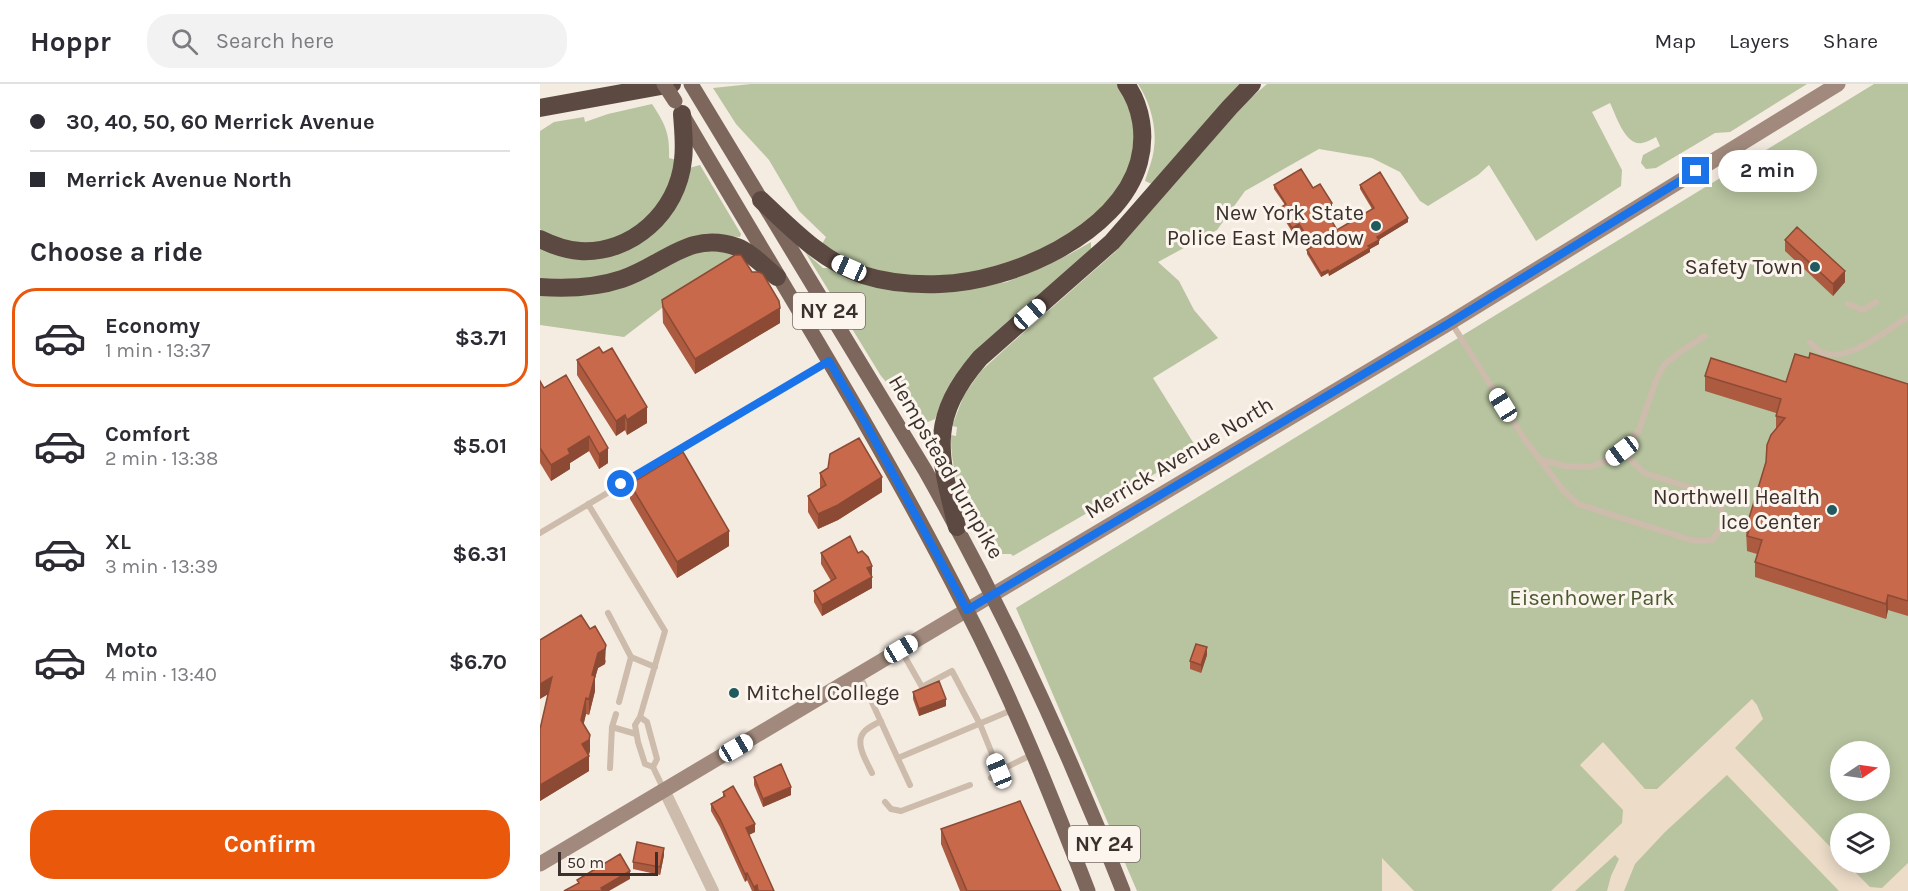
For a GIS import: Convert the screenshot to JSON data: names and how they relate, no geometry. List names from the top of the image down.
{
  "streets": {
    "main road": ["NY 24", "Merrick Avenue North", "Hempstead Turnpike"]
  },
  "crossings": [
    ["NY 24", "Merrick Avenue North"],
    ["Merrick Avenue North", "Hempstead Turnpike"]
  ],
  "parks": ["Eisenhower Park"],
  "places": [
    "New York State Police East Meadow",
    "Safety Town",
    "Northwell Health Ice Center",
    "Mitchel College"
  ],
  "scale_bar": "50 m",
  "north": "right",
  "page": {
    "header": "Hoppr",
    "search": "Search here",
    "nav": ["Map", "Layers", "Share"],
    "banner": ["30, 40, 50, 60 Merrick Avenue", "Merrick Avenue North"],
    "bubble": "2 min",
    "heading": "Choose a ride",
    "list": [
      {
        "name": "Economy",
        "note": "1 min · 13:37",
        "value": "$3.71"
      },
      {
        "name": "Comfort",
        "note": "2 min · 13:38",
        "value": "$5.01"
      },
      {
        "name": "XL",
        "note": "3 min · 13:39",
        "value": "$6.31"
      },
      {
        "name": "Moto",
        "note": "4 min · 13:40",
        "value": "$6.70"
      }
    ],
    "buttons": "Confirm",
    "scale": "50 m"
  }
}
